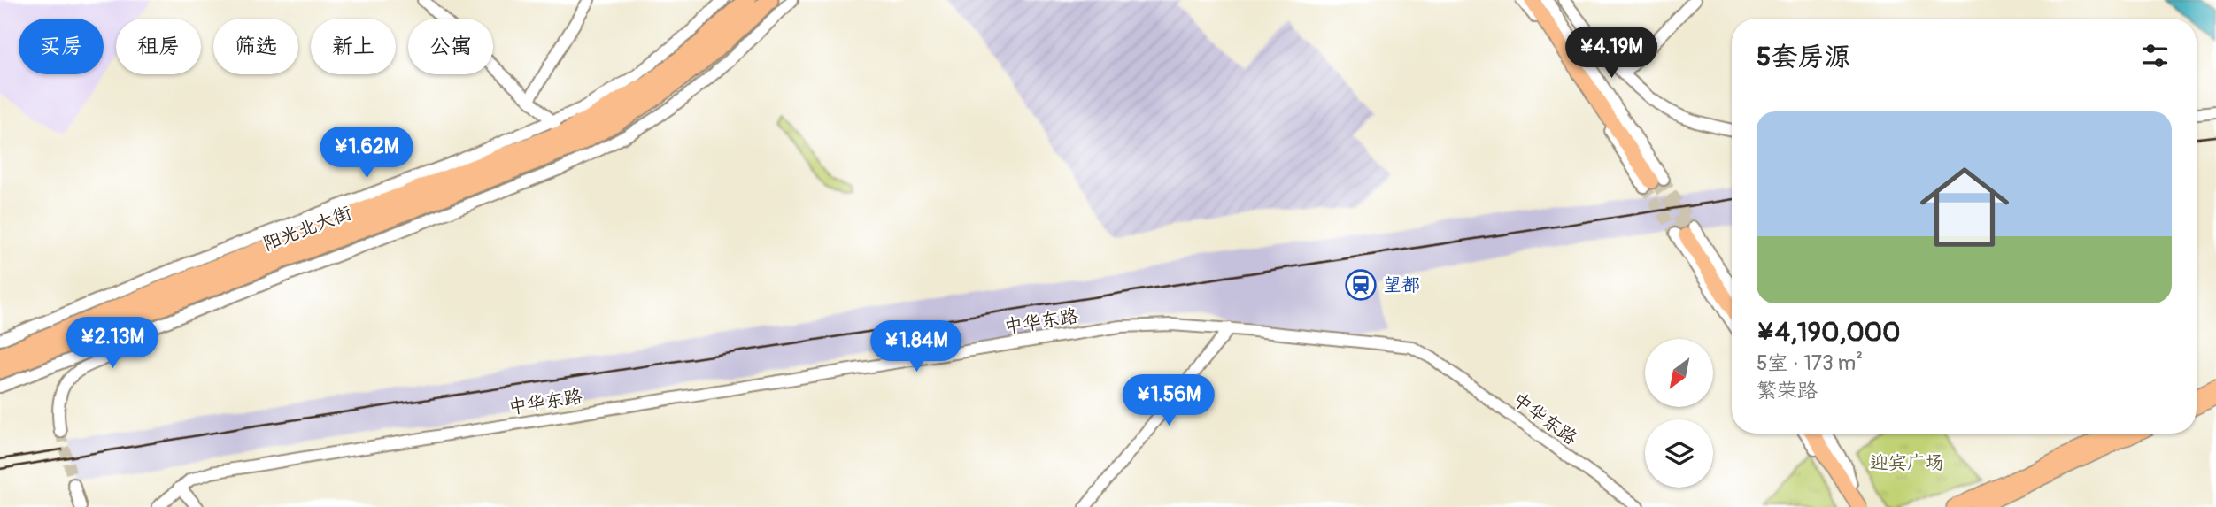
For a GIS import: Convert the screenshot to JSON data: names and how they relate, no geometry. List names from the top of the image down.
{
  "streets": {
    "highway": ["阳光北大街"],
    "street": ["中华东路"]
  },
  "parks": ["迎宾广场"],
  "places": {
    "station": ["望都"]
  },
  "north": "bottom left",
  "page": {
    "chip": [
      "买房",
      "租房",
      "筛选",
      "新上",
      "公寓"
    ],
    "heading": "5套房源",
    "price": [
      "¥4.19M",
      "¥1.62M",
      "¥2.13M",
      "¥1.84M",
      "¥1.56M"
    ],
    "list": [
      {
        "name": "¥4,190,000",
        "note": "5室 · 173 m² · 繁荣路"
      }
    ]
  }
}
